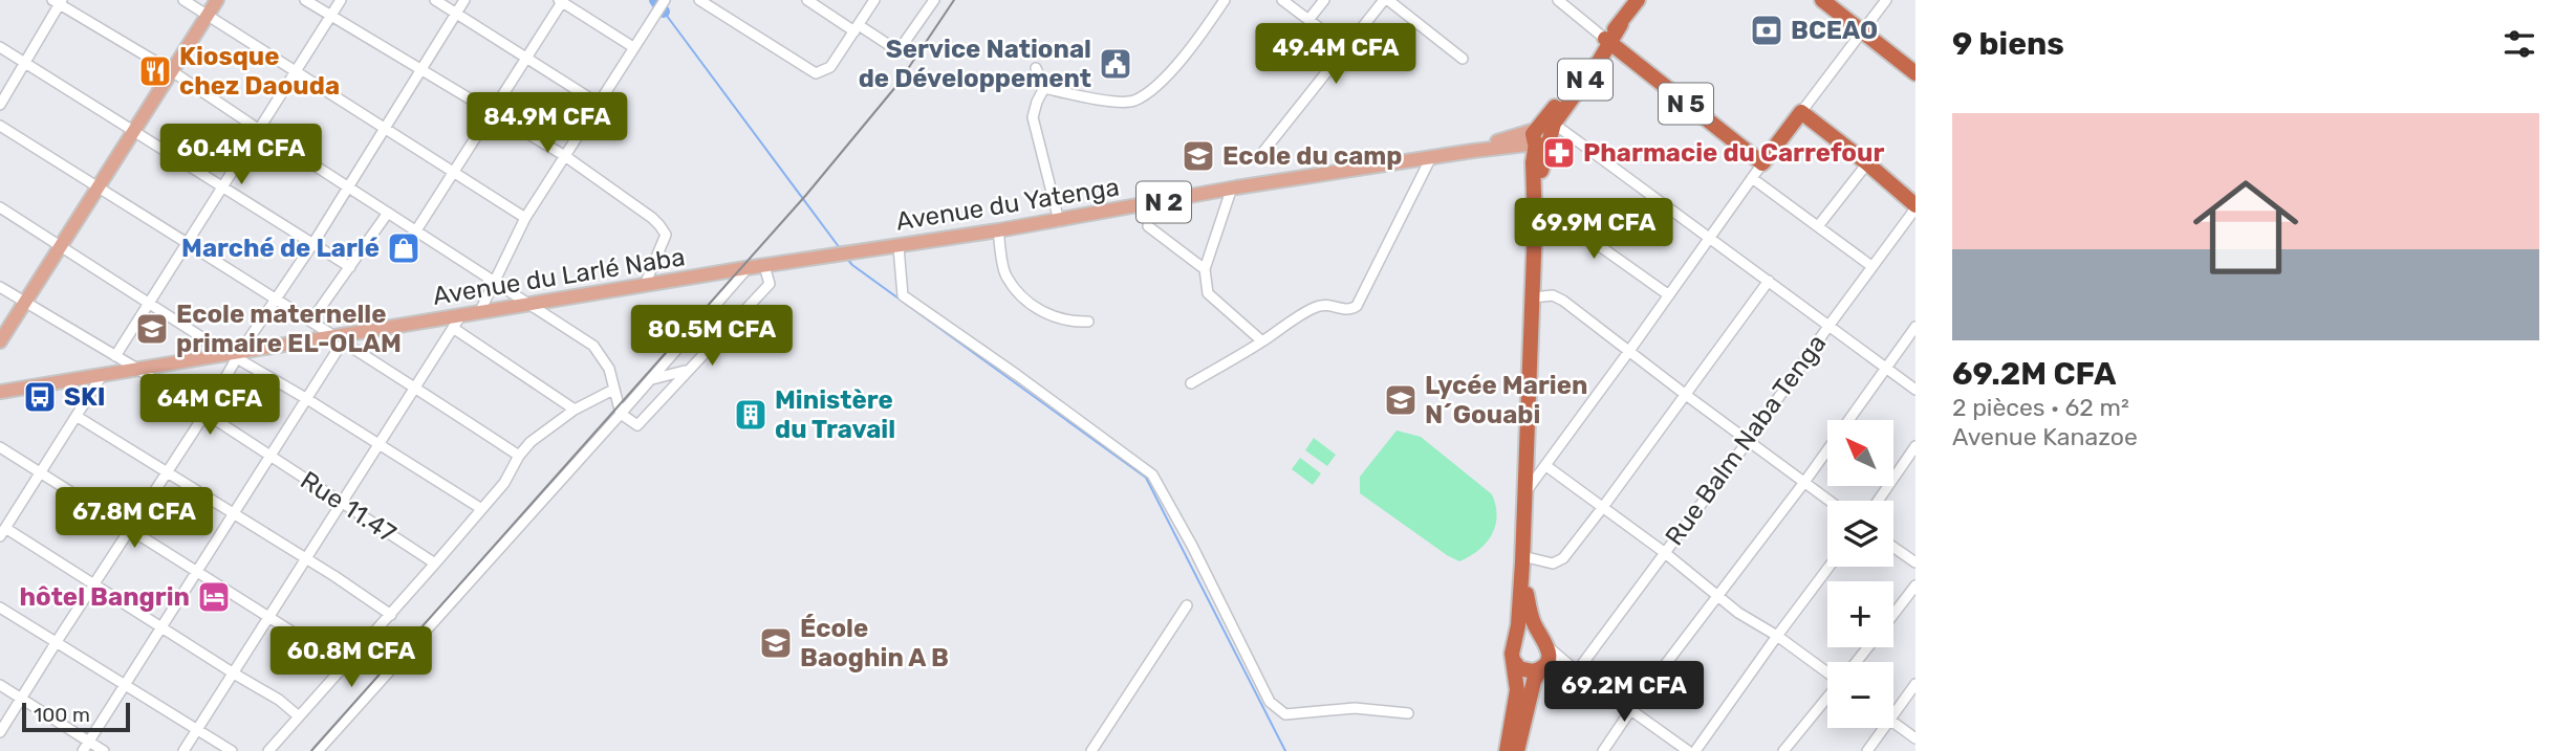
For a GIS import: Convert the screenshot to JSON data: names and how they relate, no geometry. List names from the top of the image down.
{
  "streets": {
    "highway": ["N 4", "N 5"],
    "main road": ["N 2", "Avenue du Yatenga", "Avenue du Larlé Naba"],
    "street": ["Rue Balm Naba Tenga", "Rue 11.47"]
  },
  "crossings": [
    ["N 4", "N 5"],
    ["N 4", "Avenue du Yatenga"],
    ["Avenue du Yatenga", "Avenue du Larlé Naba"],
    ["Avenue du Larlé Naba", "Rue 11.47"]
  ],
  "places": {
    "bank": ["BCEAO"],
    "public building": ["Service National de Développement"],
    "restaurant": ["Kiosque chez Daouda"],
    "pharmacy": ["Pharmacie du Carrefour"],
    "school or university": [
      "Ecole du camp",
      "Ecole maternelle primaire EL-OLAM",
      "Lycée Marien N´Gouabi",
      "École Baoghin A B"
    ],
    "shop": ["Marché de Larlé"],
    "bus stop": ["SKI"],
    "building": ["Ministère du Travail"],
    "hotel": ["hôtel Bangrin"]
  },
  "scale_bar": "100 m",
  "north": "top left",
  "page": {
    "heading": "9 biens",
    "price": [
      "49.4M CFA",
      "84.9M CFA",
      "60.4M CFA",
      "69.9M CFA",
      "80.5M CFA",
      "64M CFA",
      "67.8M CFA",
      "60.8M CFA",
      "69.2M CFA"
    ],
    "list": [
      {
        "name": "69.2M CFA",
        "note": "2 pièces · 62 m² · Avenue Kanazoe"
      }
    ],
    "map_buttons": ["+", "−"],
    "scale": "100 m"
  }
}
